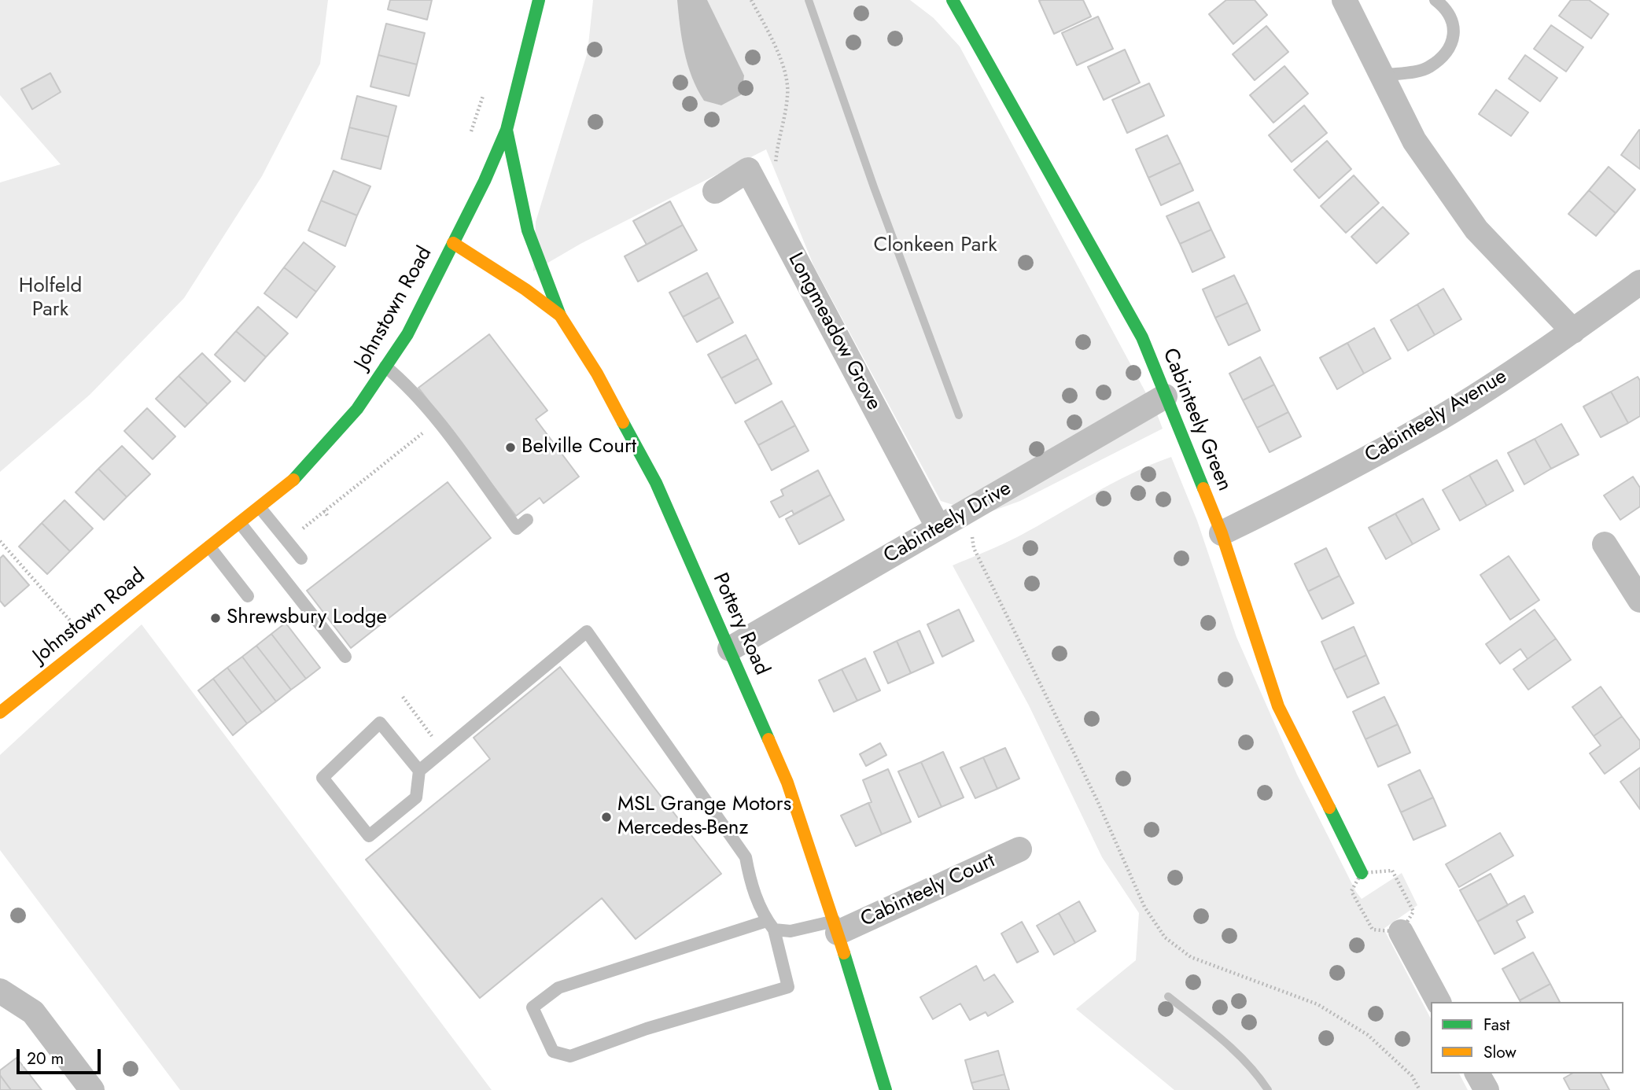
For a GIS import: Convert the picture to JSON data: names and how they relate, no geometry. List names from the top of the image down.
{
  "streets": {
    "street": [
      "Johnstown Road",
      "Longmeadow Grove",
      "Cabinteely Avenue",
      "Cabinteely Green",
      "Cabinteely Drive",
      "Pottery Road",
      "Cabinteely Court"
    ]
  },
  "crossings": [
    ["Johnstown Road", "Pottery Road"],
    ["Longmeadow Grove", "Cabinteely Drive"],
    ["Cabinteely Avenue", "Cabinteely Green"],
    ["Cabinteely Green", "Cabinteely Drive"],
    ["Cabinteely Drive", "Pottery Road"],
    ["Pottery Road", "Cabinteely Court"]
  ],
  "parks": ["Clonkeen Park", "Holfeld Park"],
  "places": ["Belville Court", "Shrewsbury Lodge", "MSL Grange Motors Mercedes-Benz"],
  "legend": ["Fast", "Slow"],
  "scale_bar": "20 m"
}
